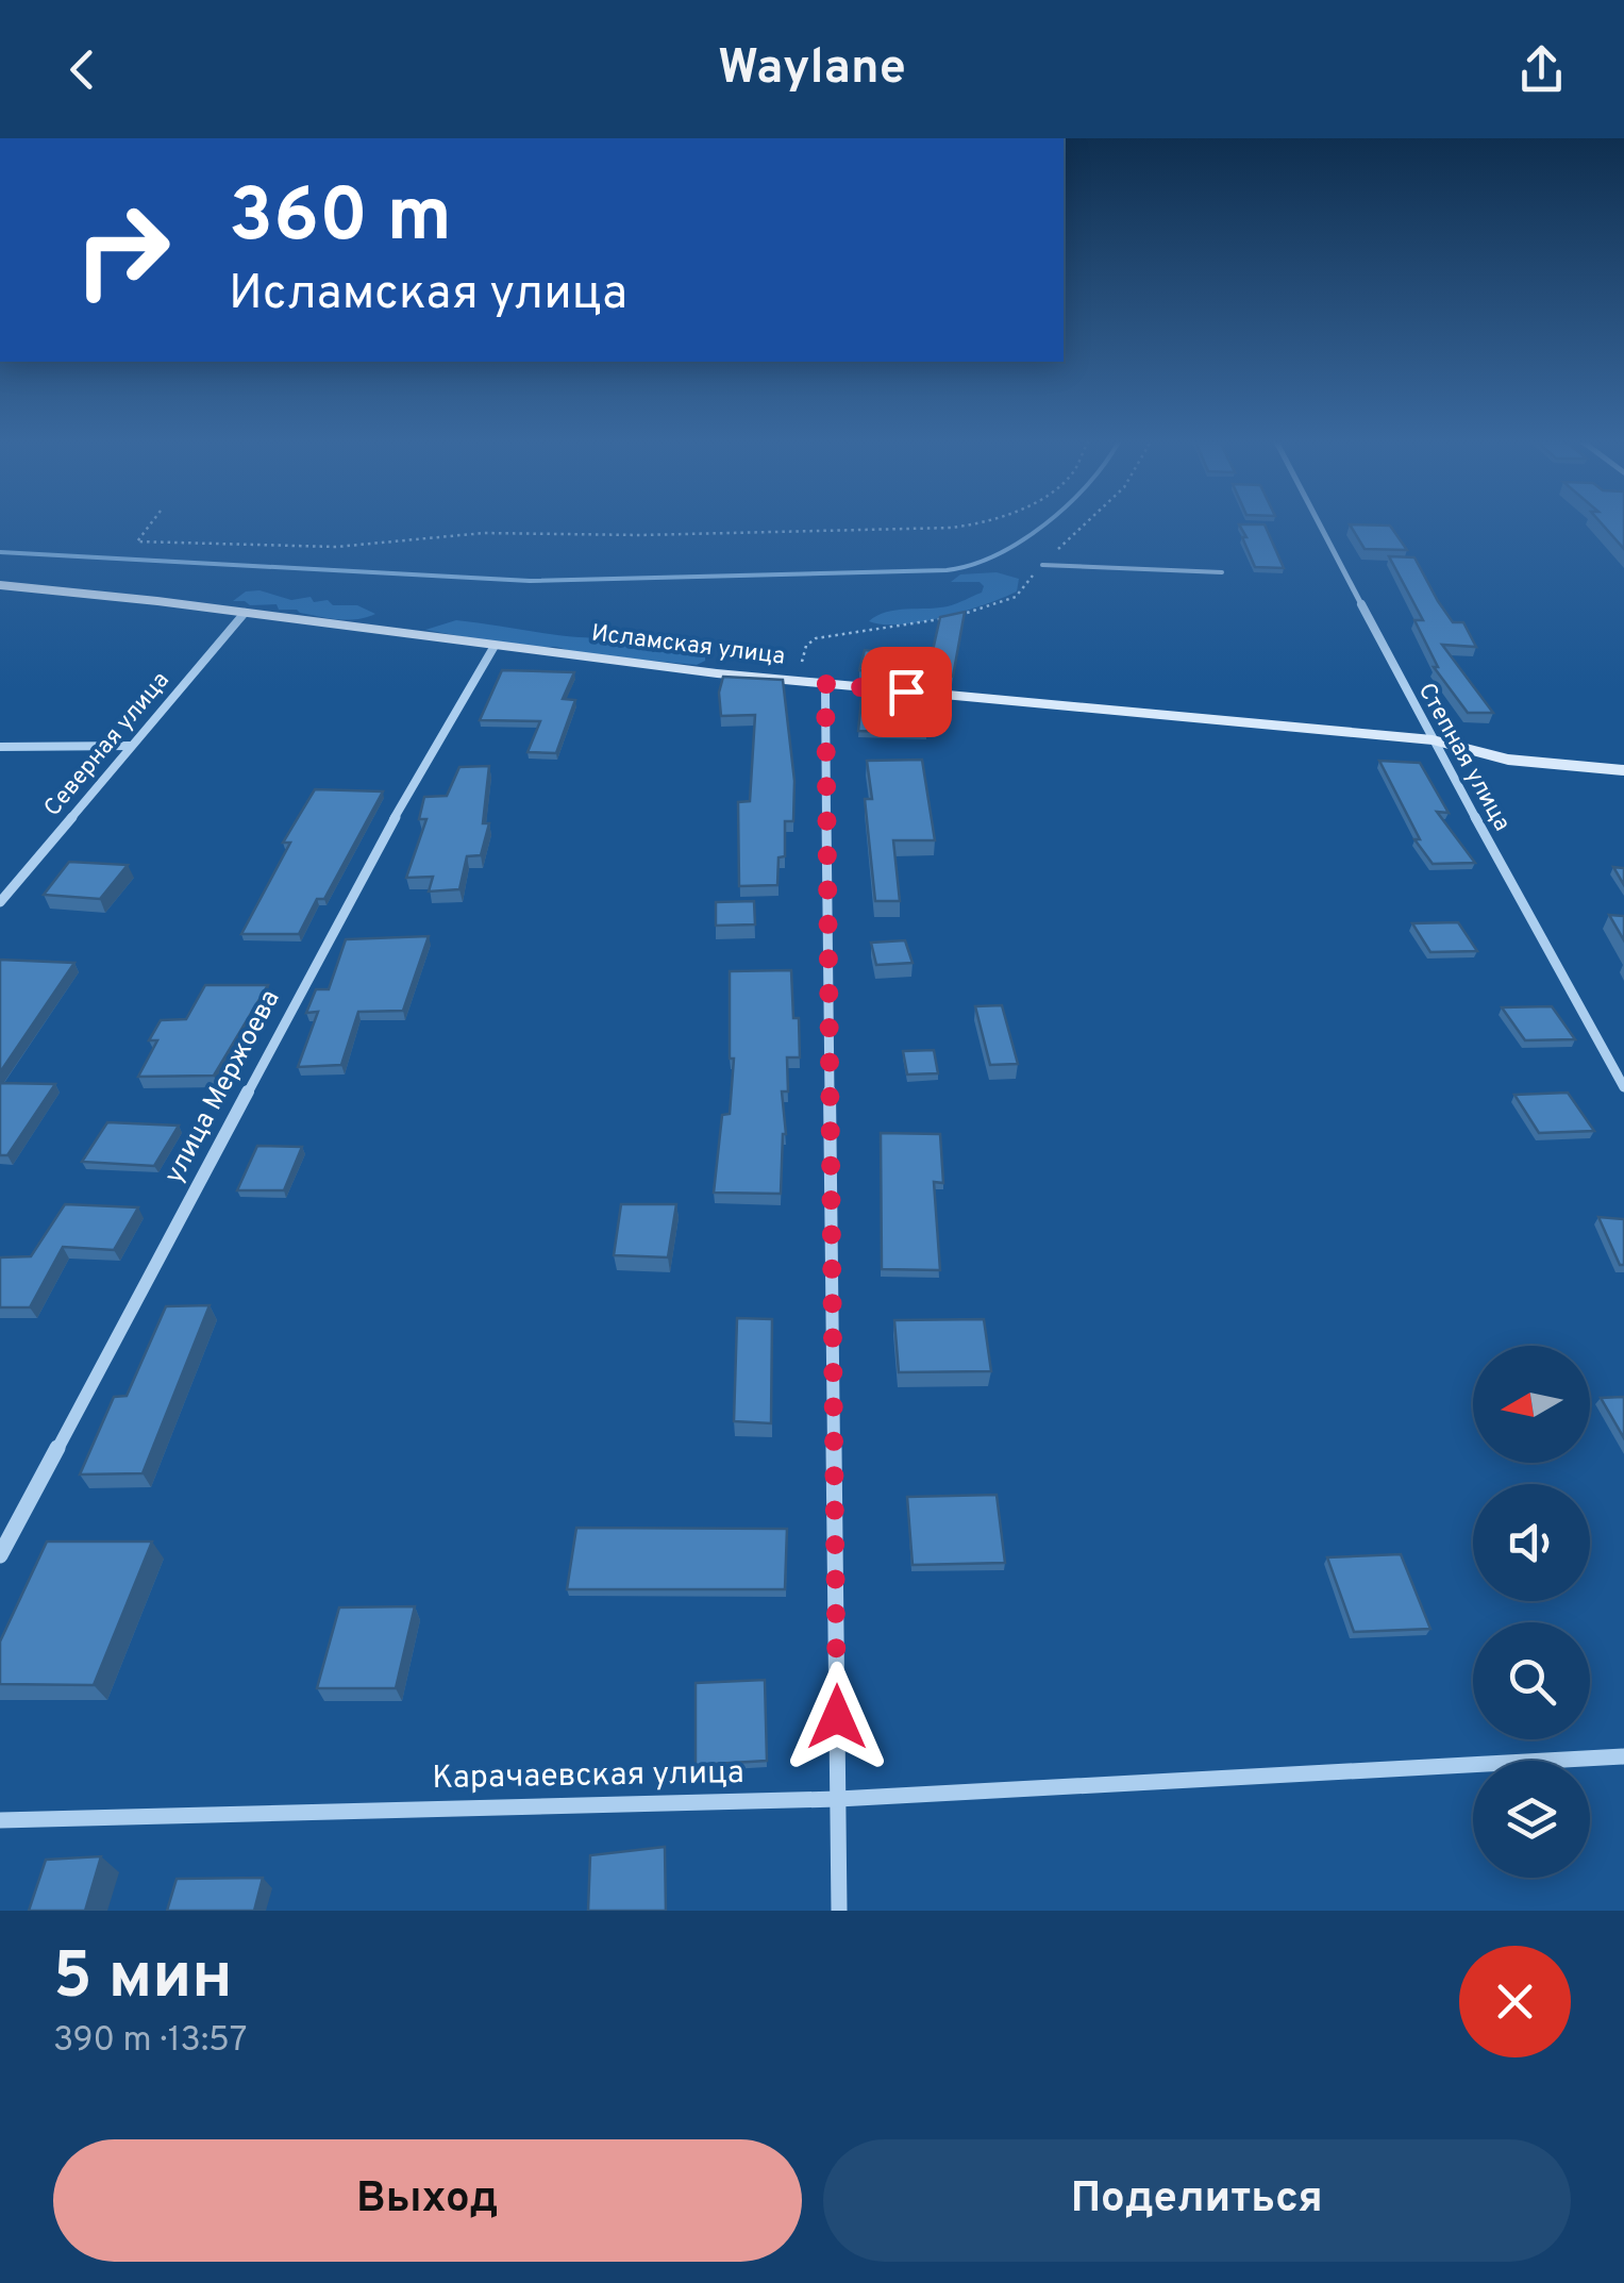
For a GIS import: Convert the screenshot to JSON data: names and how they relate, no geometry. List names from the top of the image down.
{
  "streets": {
    "street": [
      "Исламская улица",
      "Северная улица",
      "Степная улица",
      "улица Мержоева",
      "Карачаевская улица"
    ]
  },
  "crossings": [
    ["Исламская улица", "Северная улица"],
    ["Исламская улица", "Степная улица"],
    ["Исламская улица", "улица Мержоева"]
  ],
  "north": "left",
  "page": {
    "header": "Waylane",
    "turn": ["360 m", "Исламская улица"],
    "heading": ["5 мин", "390 m · 13:57"],
    "buttons": ["Выход", "Поделиться"]
  }
}
